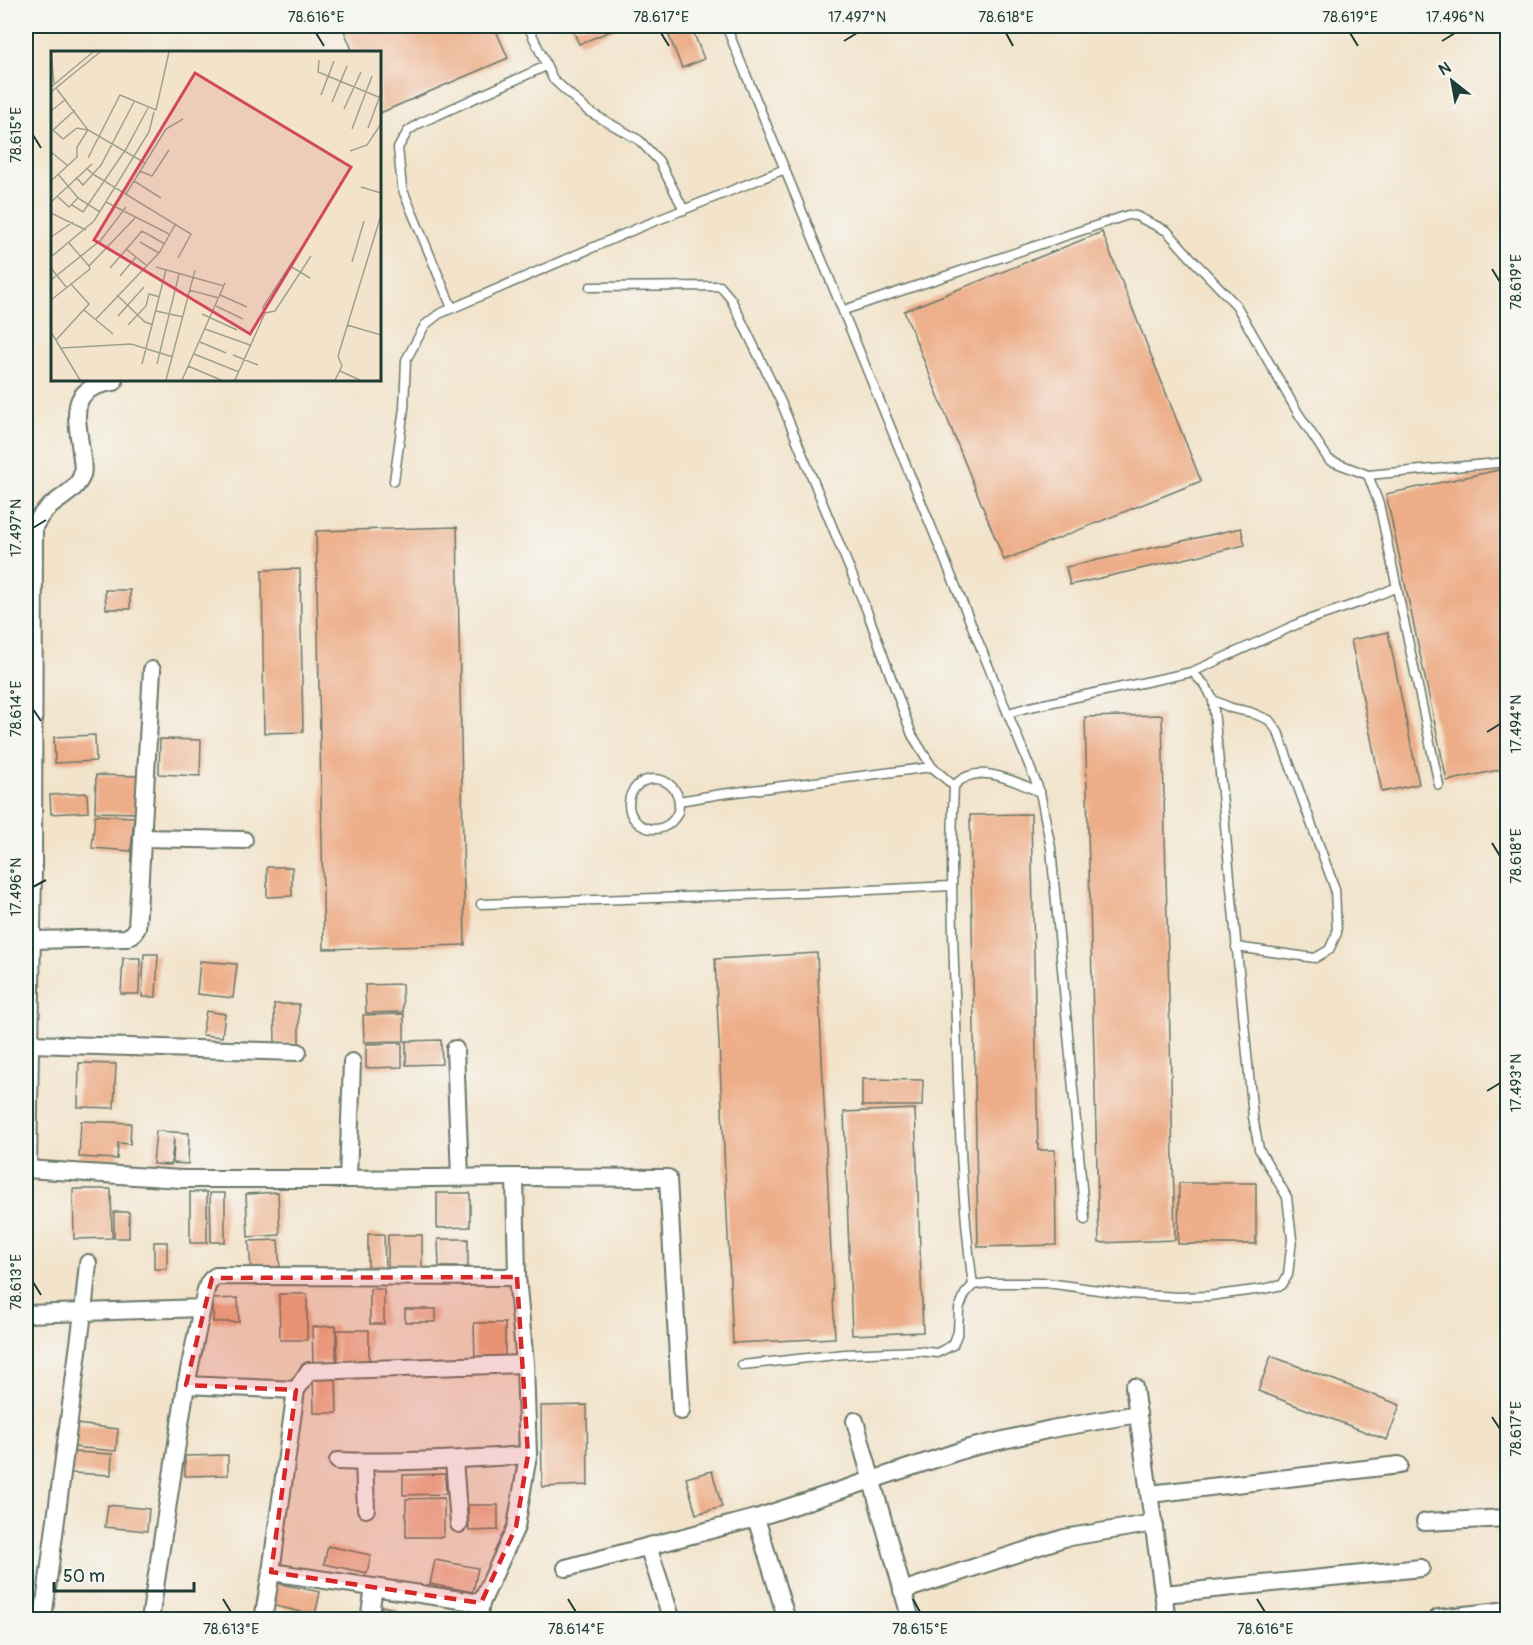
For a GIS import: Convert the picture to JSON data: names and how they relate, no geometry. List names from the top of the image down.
{
  "scale_bar": "50 m",
  "north": "top left",
  "coordinates": [
    "78.616°E",
    "78.617°E",
    "17.497°N",
    "78.618°E",
    "78.619°E",
    "17.496°N",
    "78.615°E",
    "78.614°E",
    "17.494°N",
    "17.493°N",
    "78.613°E"
  ]
}
